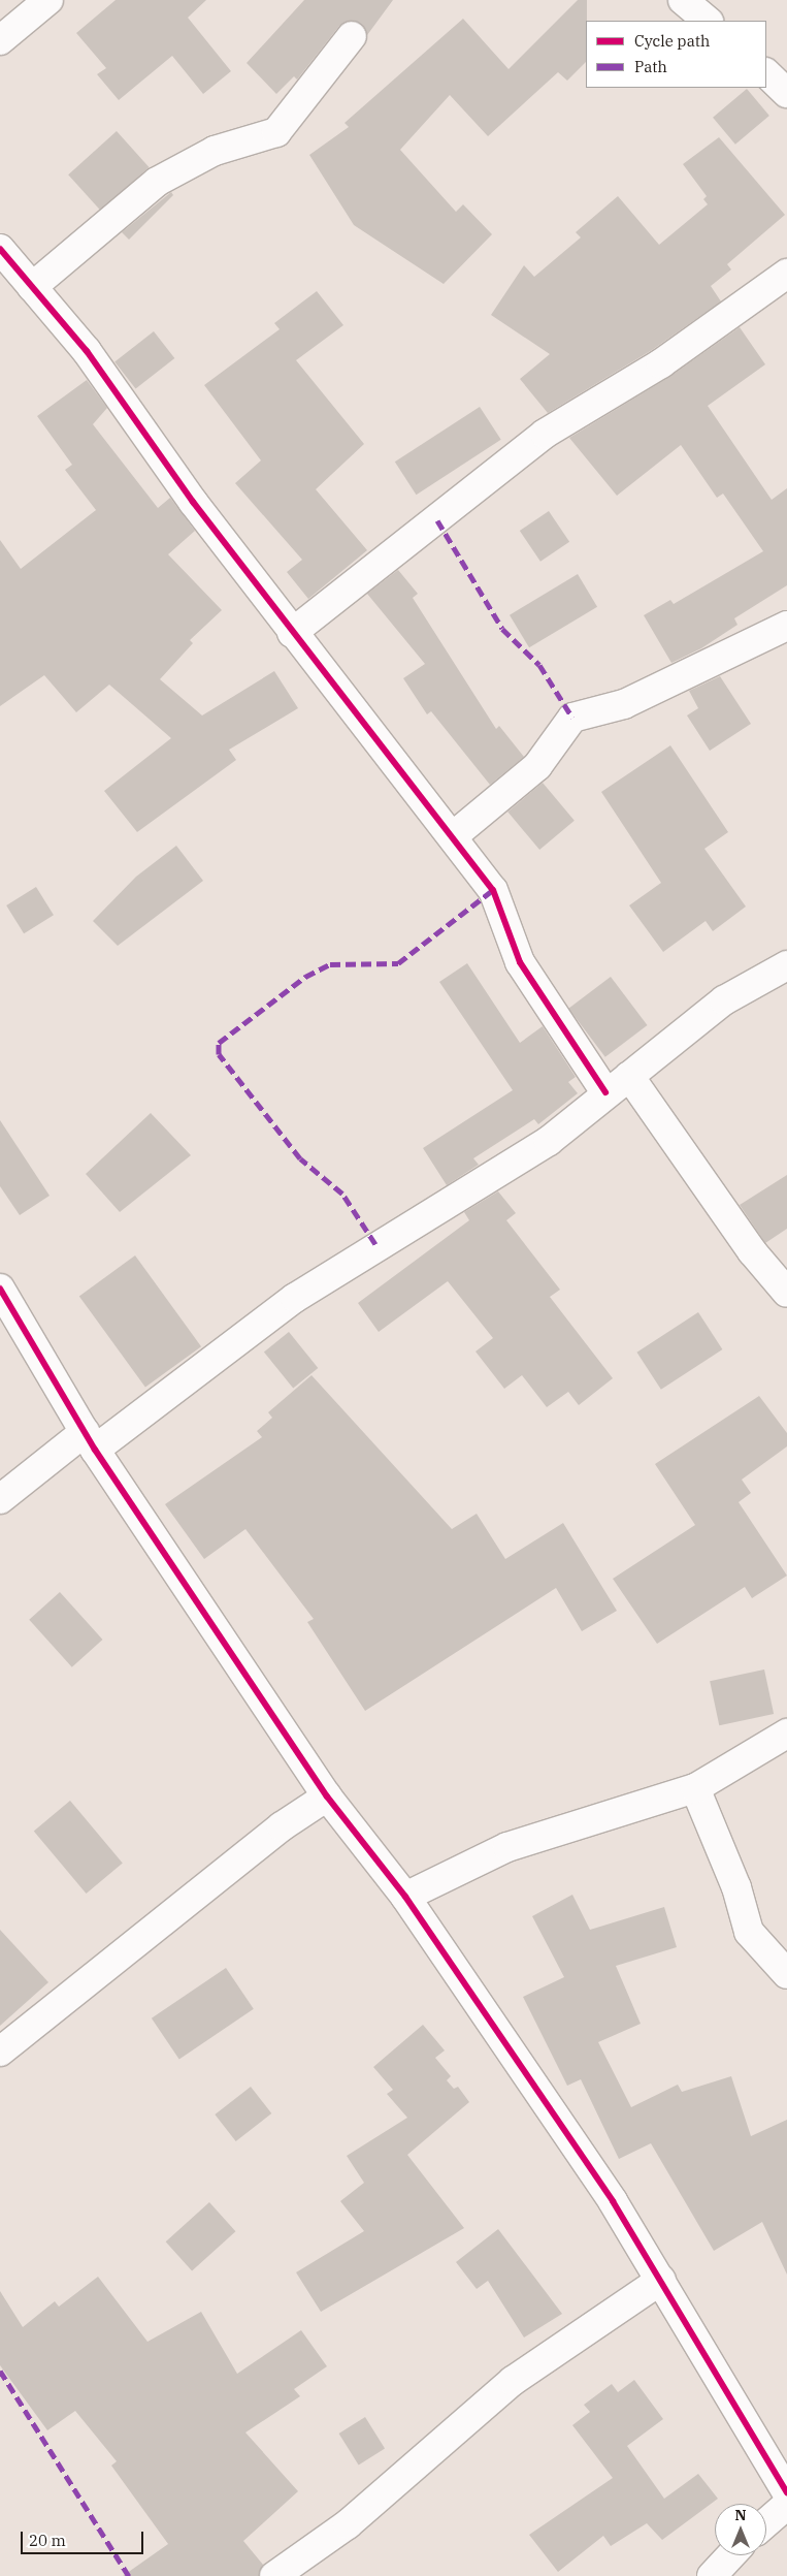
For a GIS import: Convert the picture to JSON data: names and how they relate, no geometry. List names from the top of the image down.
{
  "legend": ["Cycle path", "Path"],
  "scale_bar": "20 m",
  "north": "top"
}
